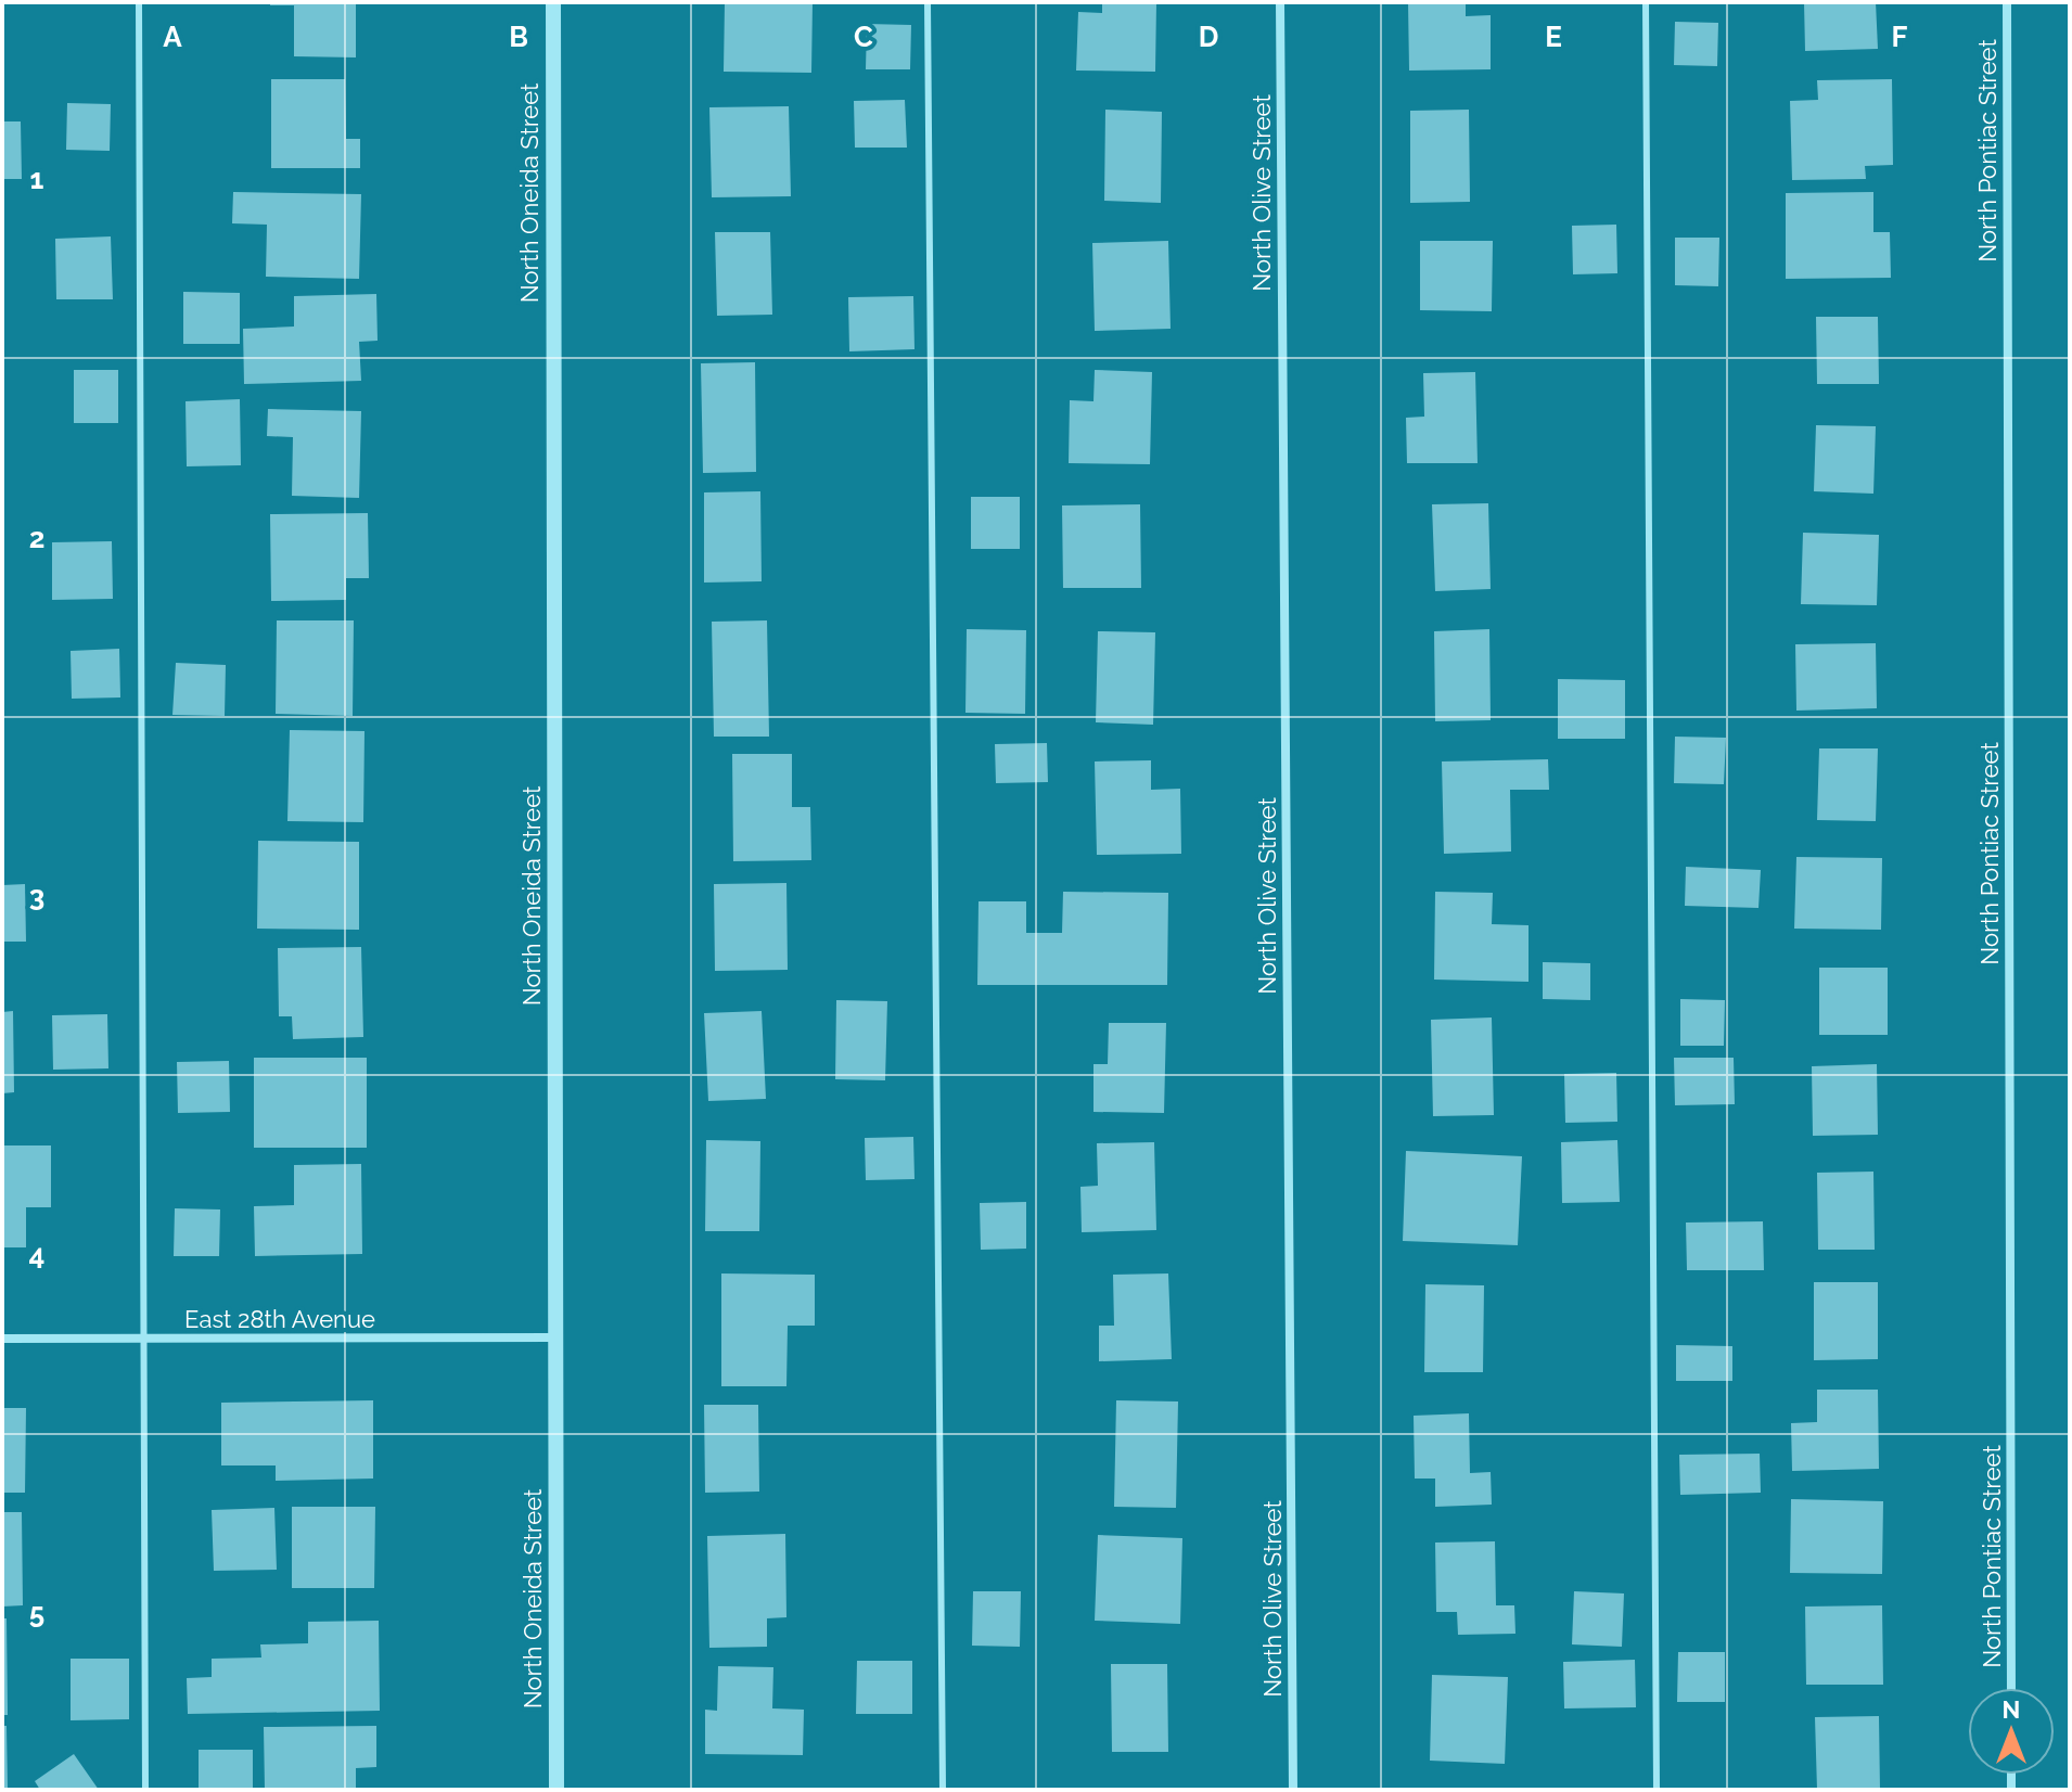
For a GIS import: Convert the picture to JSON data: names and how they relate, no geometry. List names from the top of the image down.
{
  "streets": {
    "street": [
      "North Pontiac Street",
      "North Oneida Street",
      "North Olive Street",
      "East 28th Avenue"
    ]
  },
  "crossings": [
    ["North Oneida Street", "East 28th Avenue"]
  ],
  "north": "top",
  "grid": {
    "columns": [
      "A",
      "B",
      "C",
      "D",
      "E",
      "F"
    ],
    "rows": [
      "1",
      "2",
      "3",
      "4",
      "5"
    ]
  }
}
